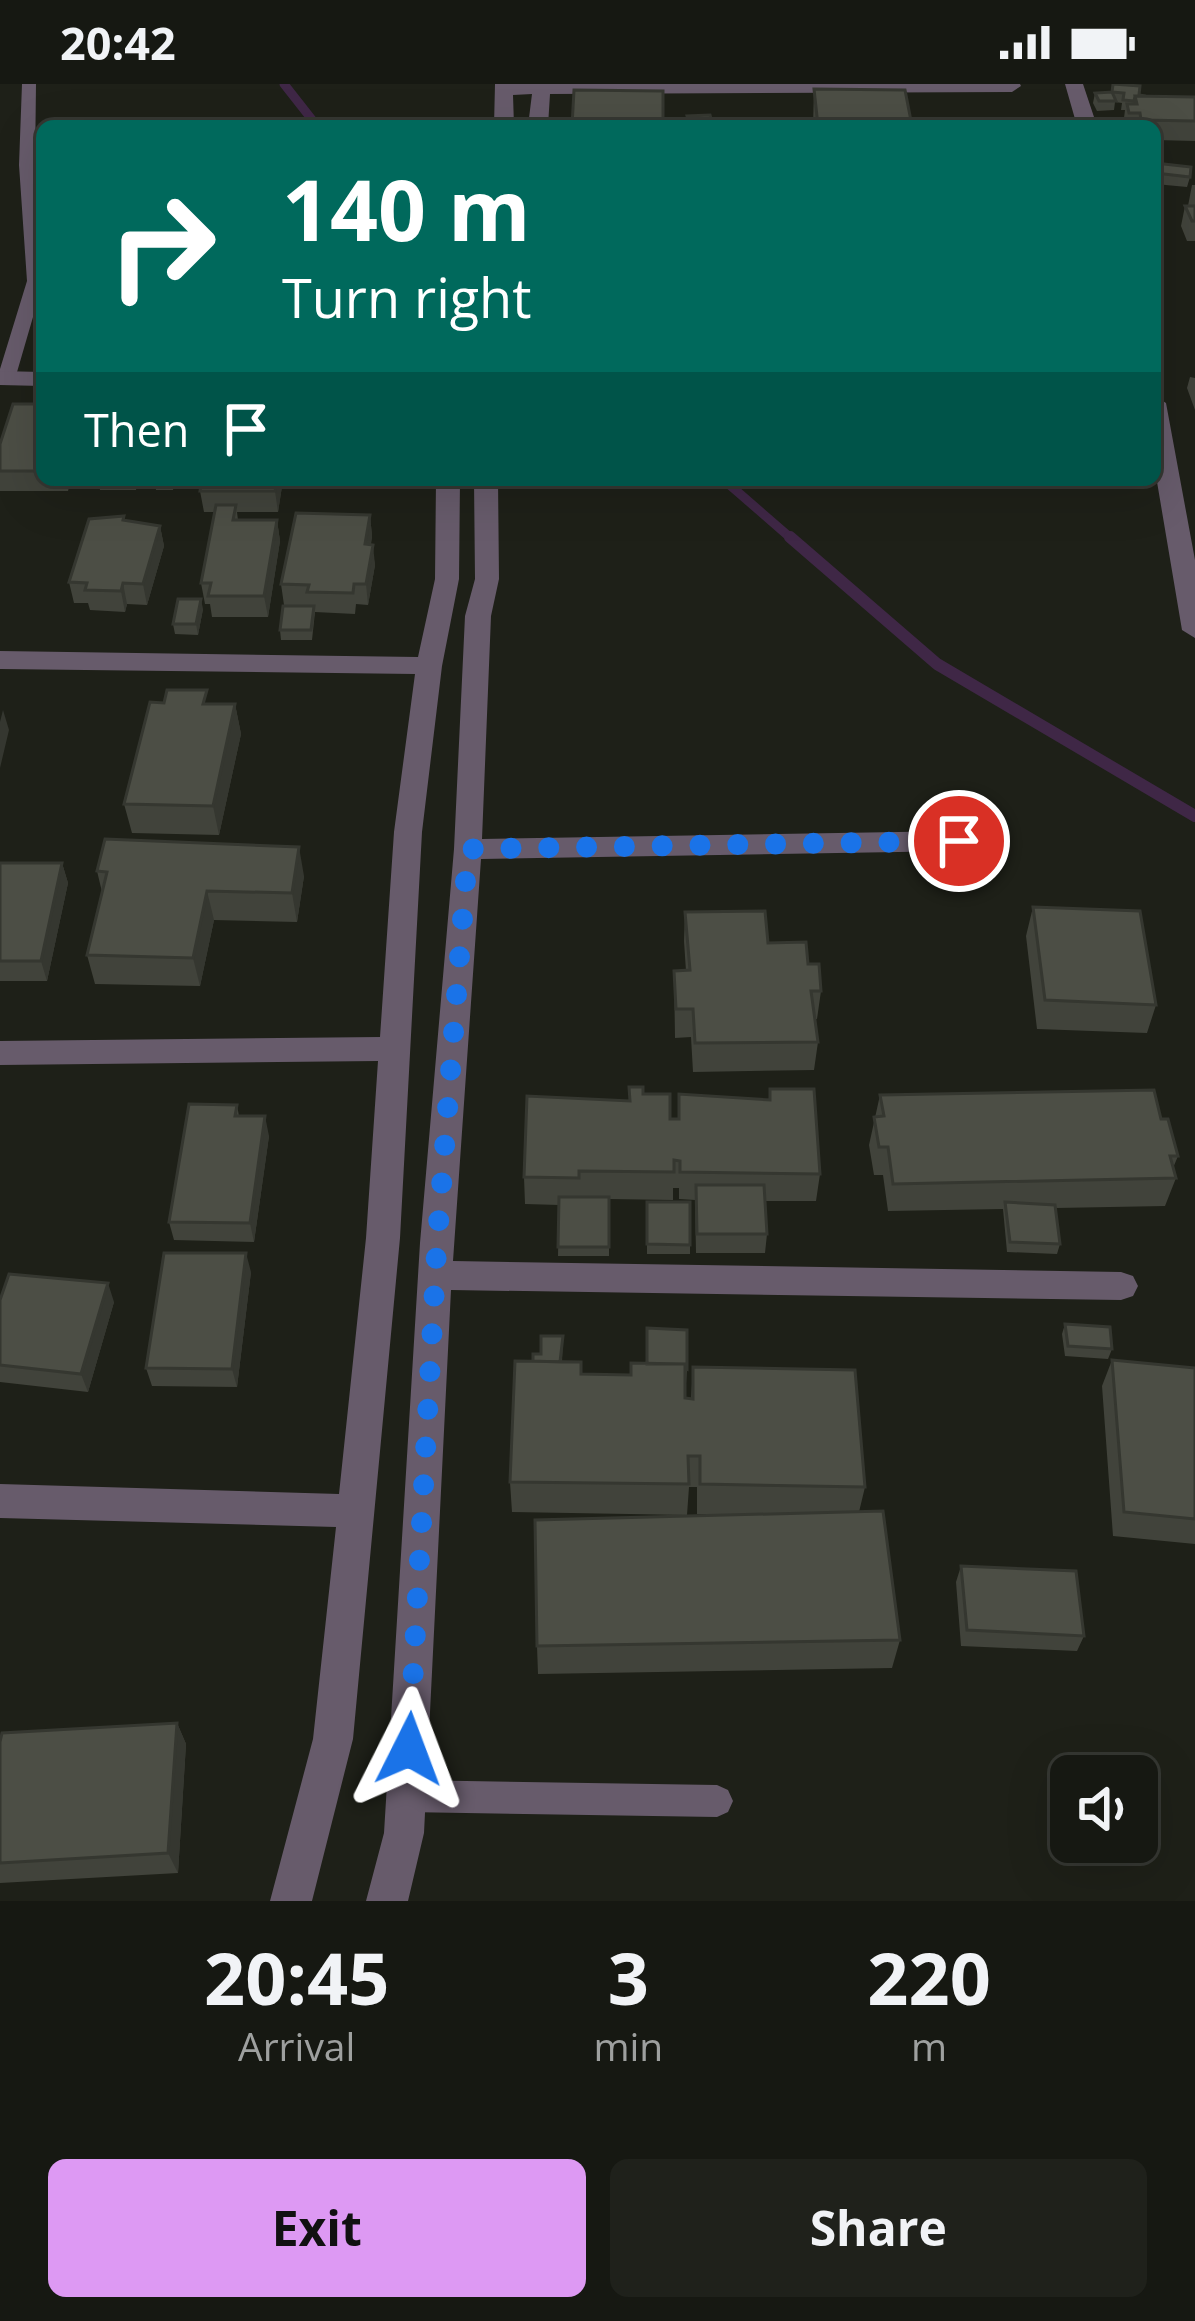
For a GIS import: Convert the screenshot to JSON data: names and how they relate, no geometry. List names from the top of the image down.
{
  "page": {
    "status": "20:42",
    "turn": ["140 m", "Turn right"],
    "then": "Then",
    "eta": [
      "20:45",
      "Arrival",
      "3",
      "min",
      "220",
      "m"
    ],
    "buttons": ["Exit", "Share"]
  }
}
